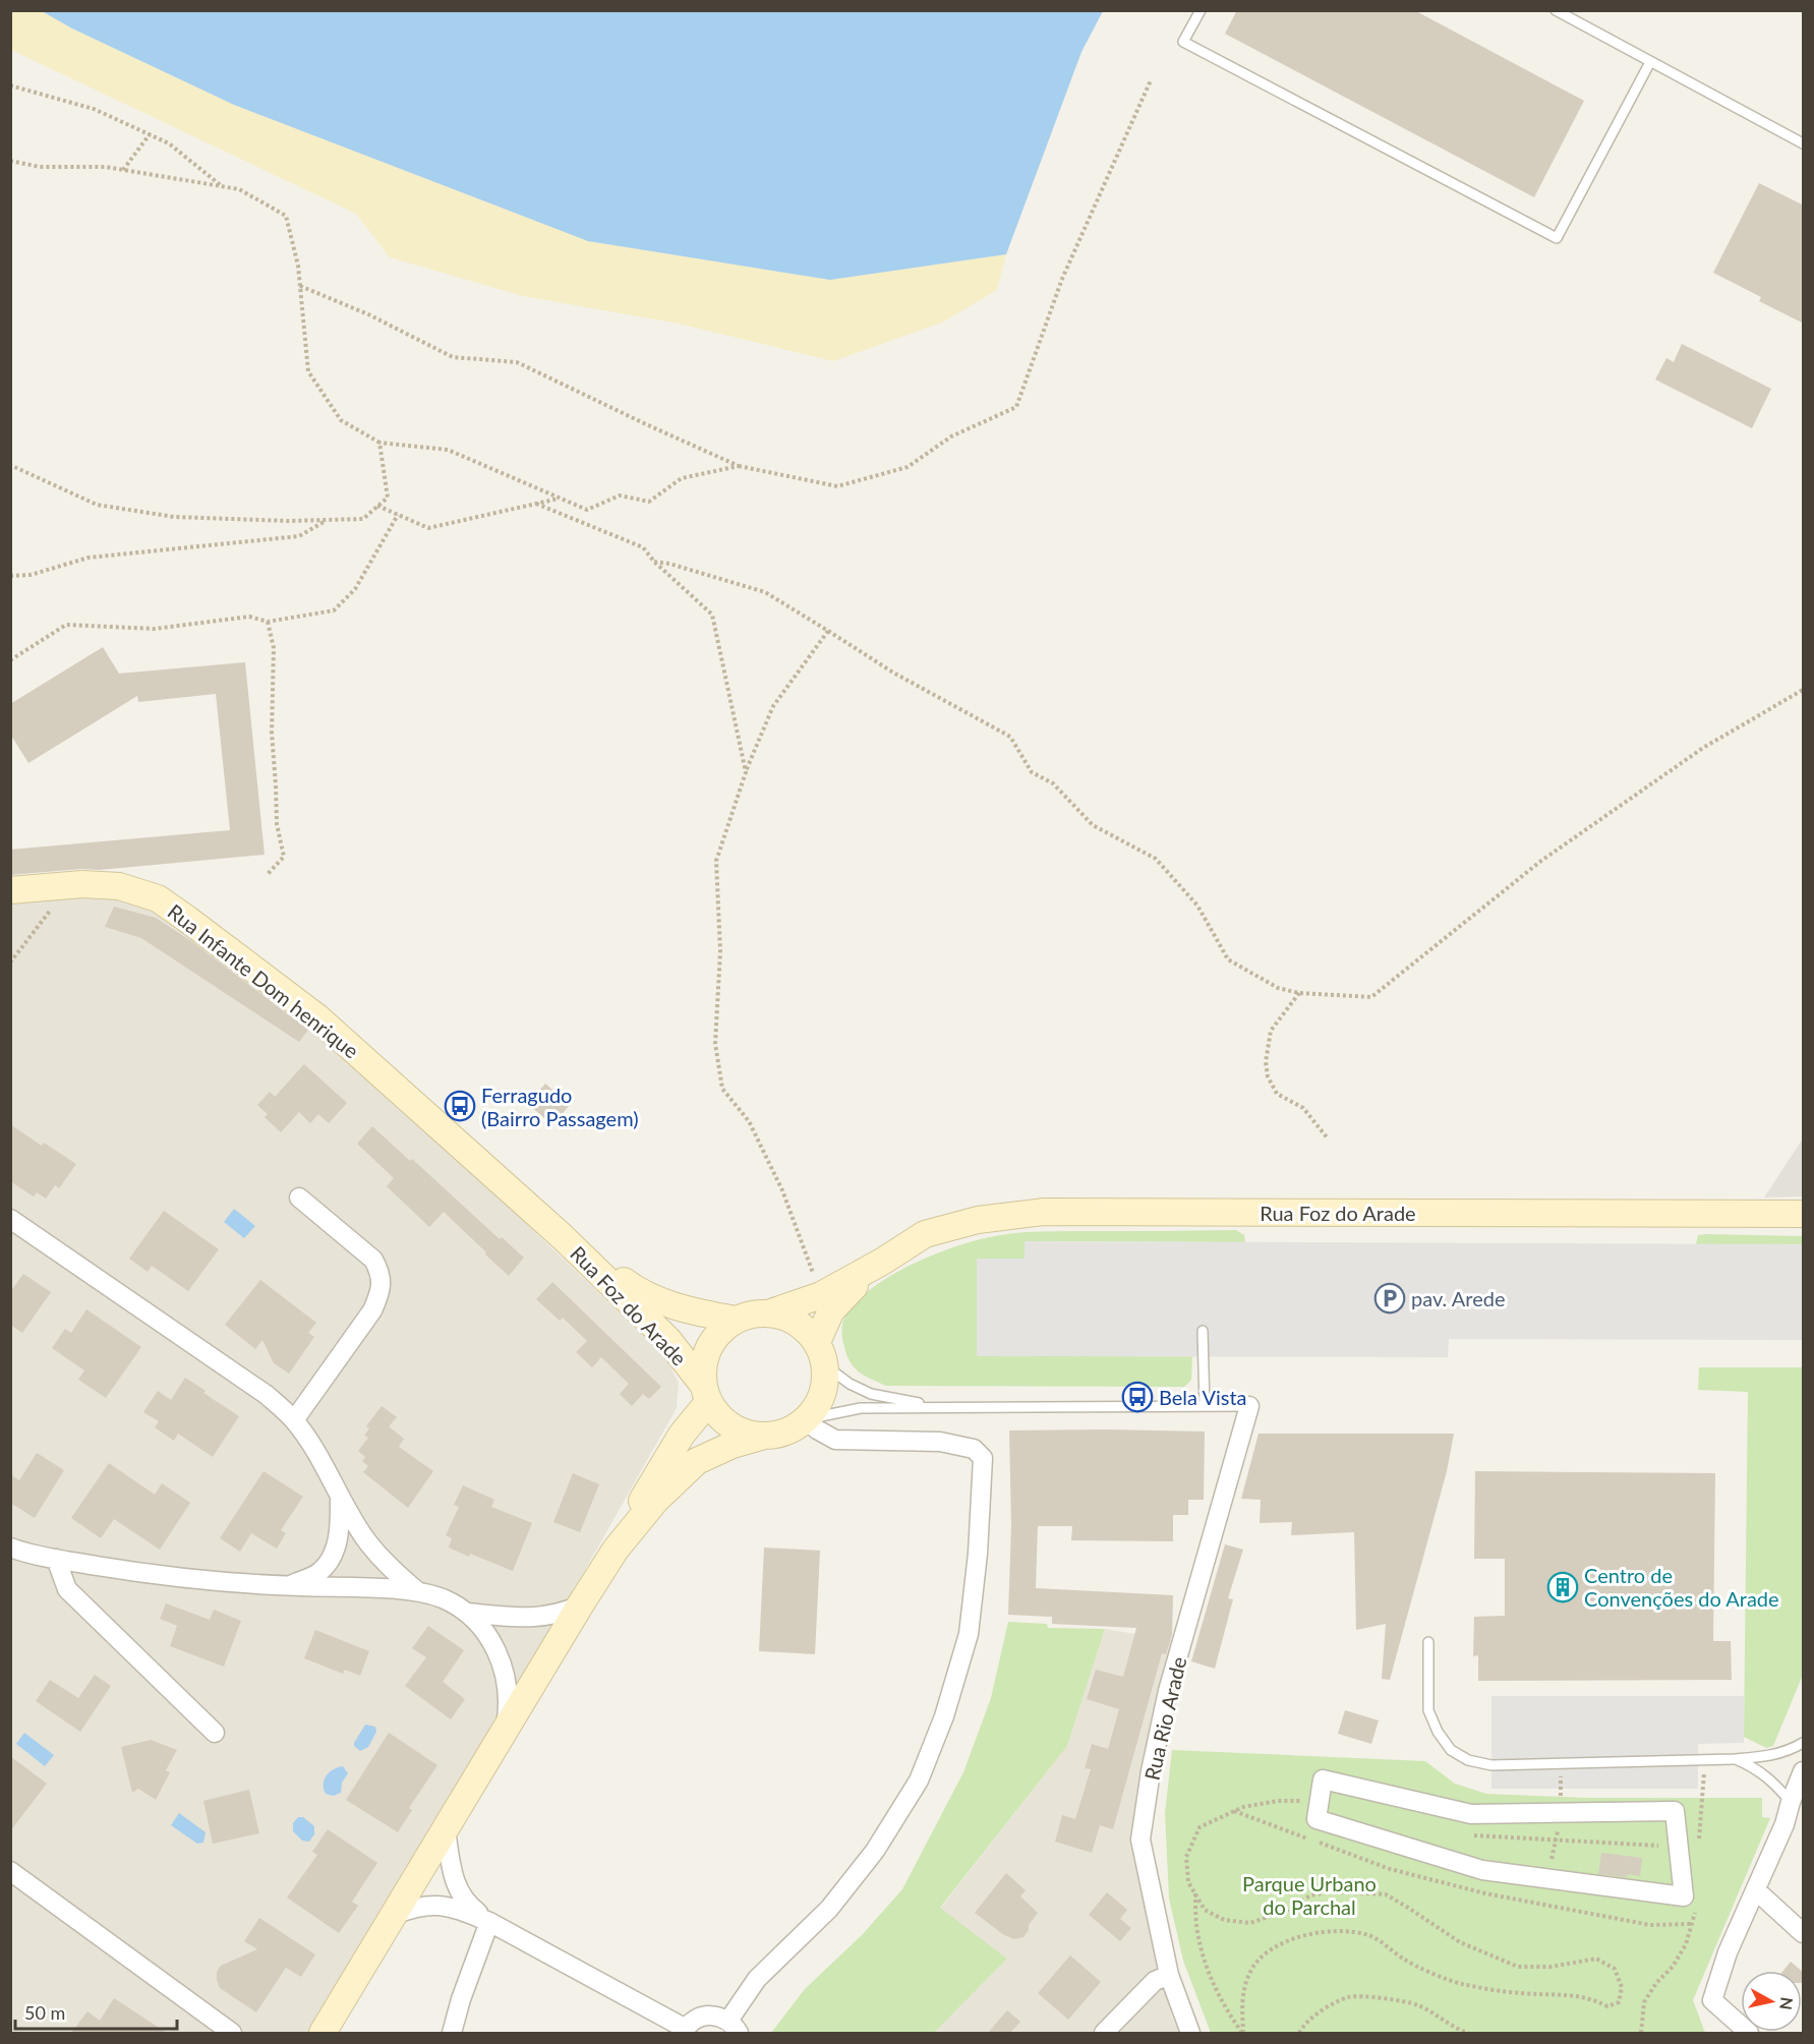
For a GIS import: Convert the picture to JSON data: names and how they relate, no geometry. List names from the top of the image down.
{
  "streets": {
    "street": ["Rua Infante Dom henrique", "Rua Foz do Arade", "Rua Rio Arade"]
  },
  "crossings": [
    ["Rua Infante Dom henrique", "Rua Foz do Arade"]
  ],
  "parks": ["Parque Urbano do Parchal"],
  "places": {
    "bus stop": ["Ferragudo (Bairro Passagem)", "Bela Vista"],
    "parking": ["pav. Arede"],
    "building": ["Centro de Convenções do Arade"]
  },
  "scale_bar": "50 m",
  "north": "right"
}
